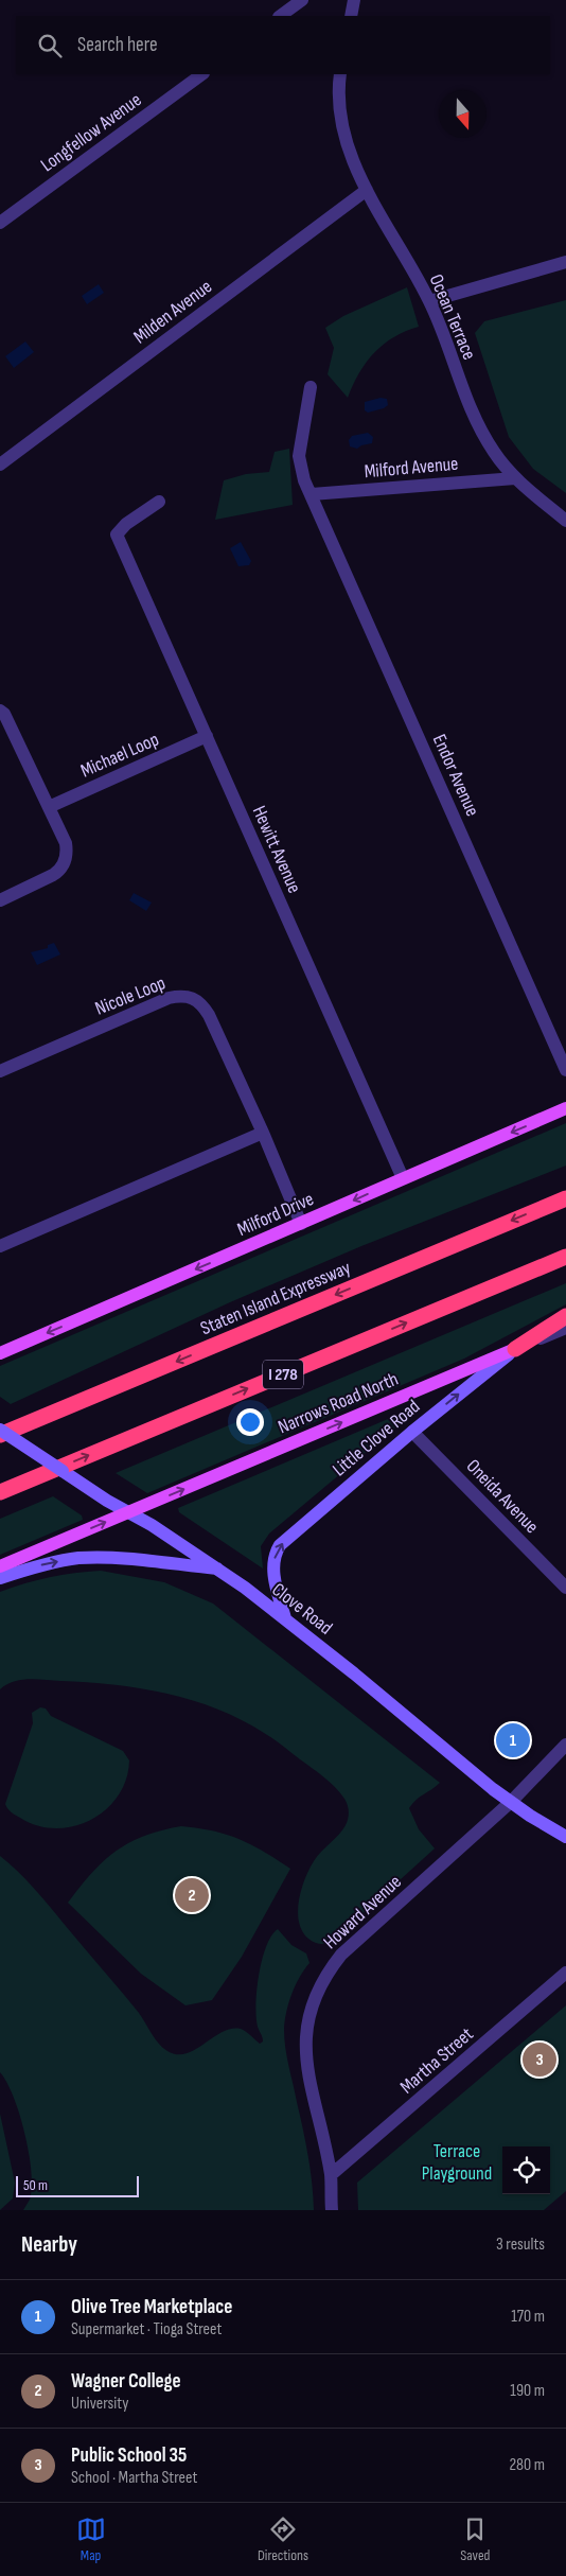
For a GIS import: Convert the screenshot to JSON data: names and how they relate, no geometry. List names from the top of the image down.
{
  "streets": {
    "highway": ["Staten Island Expressway", "I 278"],
    "main road": [
      "Milford Drive",
      "Narrows Road North",
      "Little Clove Road",
      "Clove Road"
    ],
    "street": [
      "Longfellow Avenue",
      "Milden Avenue",
      "Ocean Terrace",
      "Milford Avenue",
      "Michael Loop",
      "Endor Avenue",
      "Hewitt Avenue",
      "Nicole Loop",
      "Oneida Avenue",
      "Howard Avenue",
      "Martha Street"
    ]
  },
  "crossings": [
    ["Milden Avenue", "Ocean Terrace"],
    ["Ocean Terrace", "Milford Avenue"],
    ["Milford Avenue", "Endor Avenue"],
    ["Michael Loop", "Hewitt Avenue"],
    ["Hewitt Avenue", "Milford Drive"],
    ["Nicole Loop", "Milford Drive"],
    ["Narrows Road North", "Little Clove Road"],
    ["Narrows Road North", "Clove Road"],
    ["Little Clove Road", "Oneida Avenue"],
    ["Little Clove Road", "Clove Road"],
    ["Clove Road", "Howard Avenue"],
    ["Howard Avenue", "Martha Street"]
  ],
  "one_way": ["Milford Drive", "Little Clove Road"],
  "parks": ["Terrace Playground"],
  "scale_bar": "50 m",
  "north": "bottom",
  "page": {
    "search": "Search here",
    "pins": ["1", "2", "3"],
    "scale": "50 m",
    "heading": ["Nearby", "3 results"],
    "list": [
      {
        "mark": "1",
        "name": "Olive Tree Marketplace",
        "note": "Supermarket · Tioga Street",
        "value": "170 m"
      },
      {
        "mark": "2",
        "name": "Wagner College",
        "note": "University",
        "value": "190 m"
      },
      {
        "mark": "3",
        "name": "Public School 35",
        "note": "School · Martha Street",
        "value": "280 m"
      }
    ],
    "nav": ["Map", "Directions", "Saved"]
  }
}
